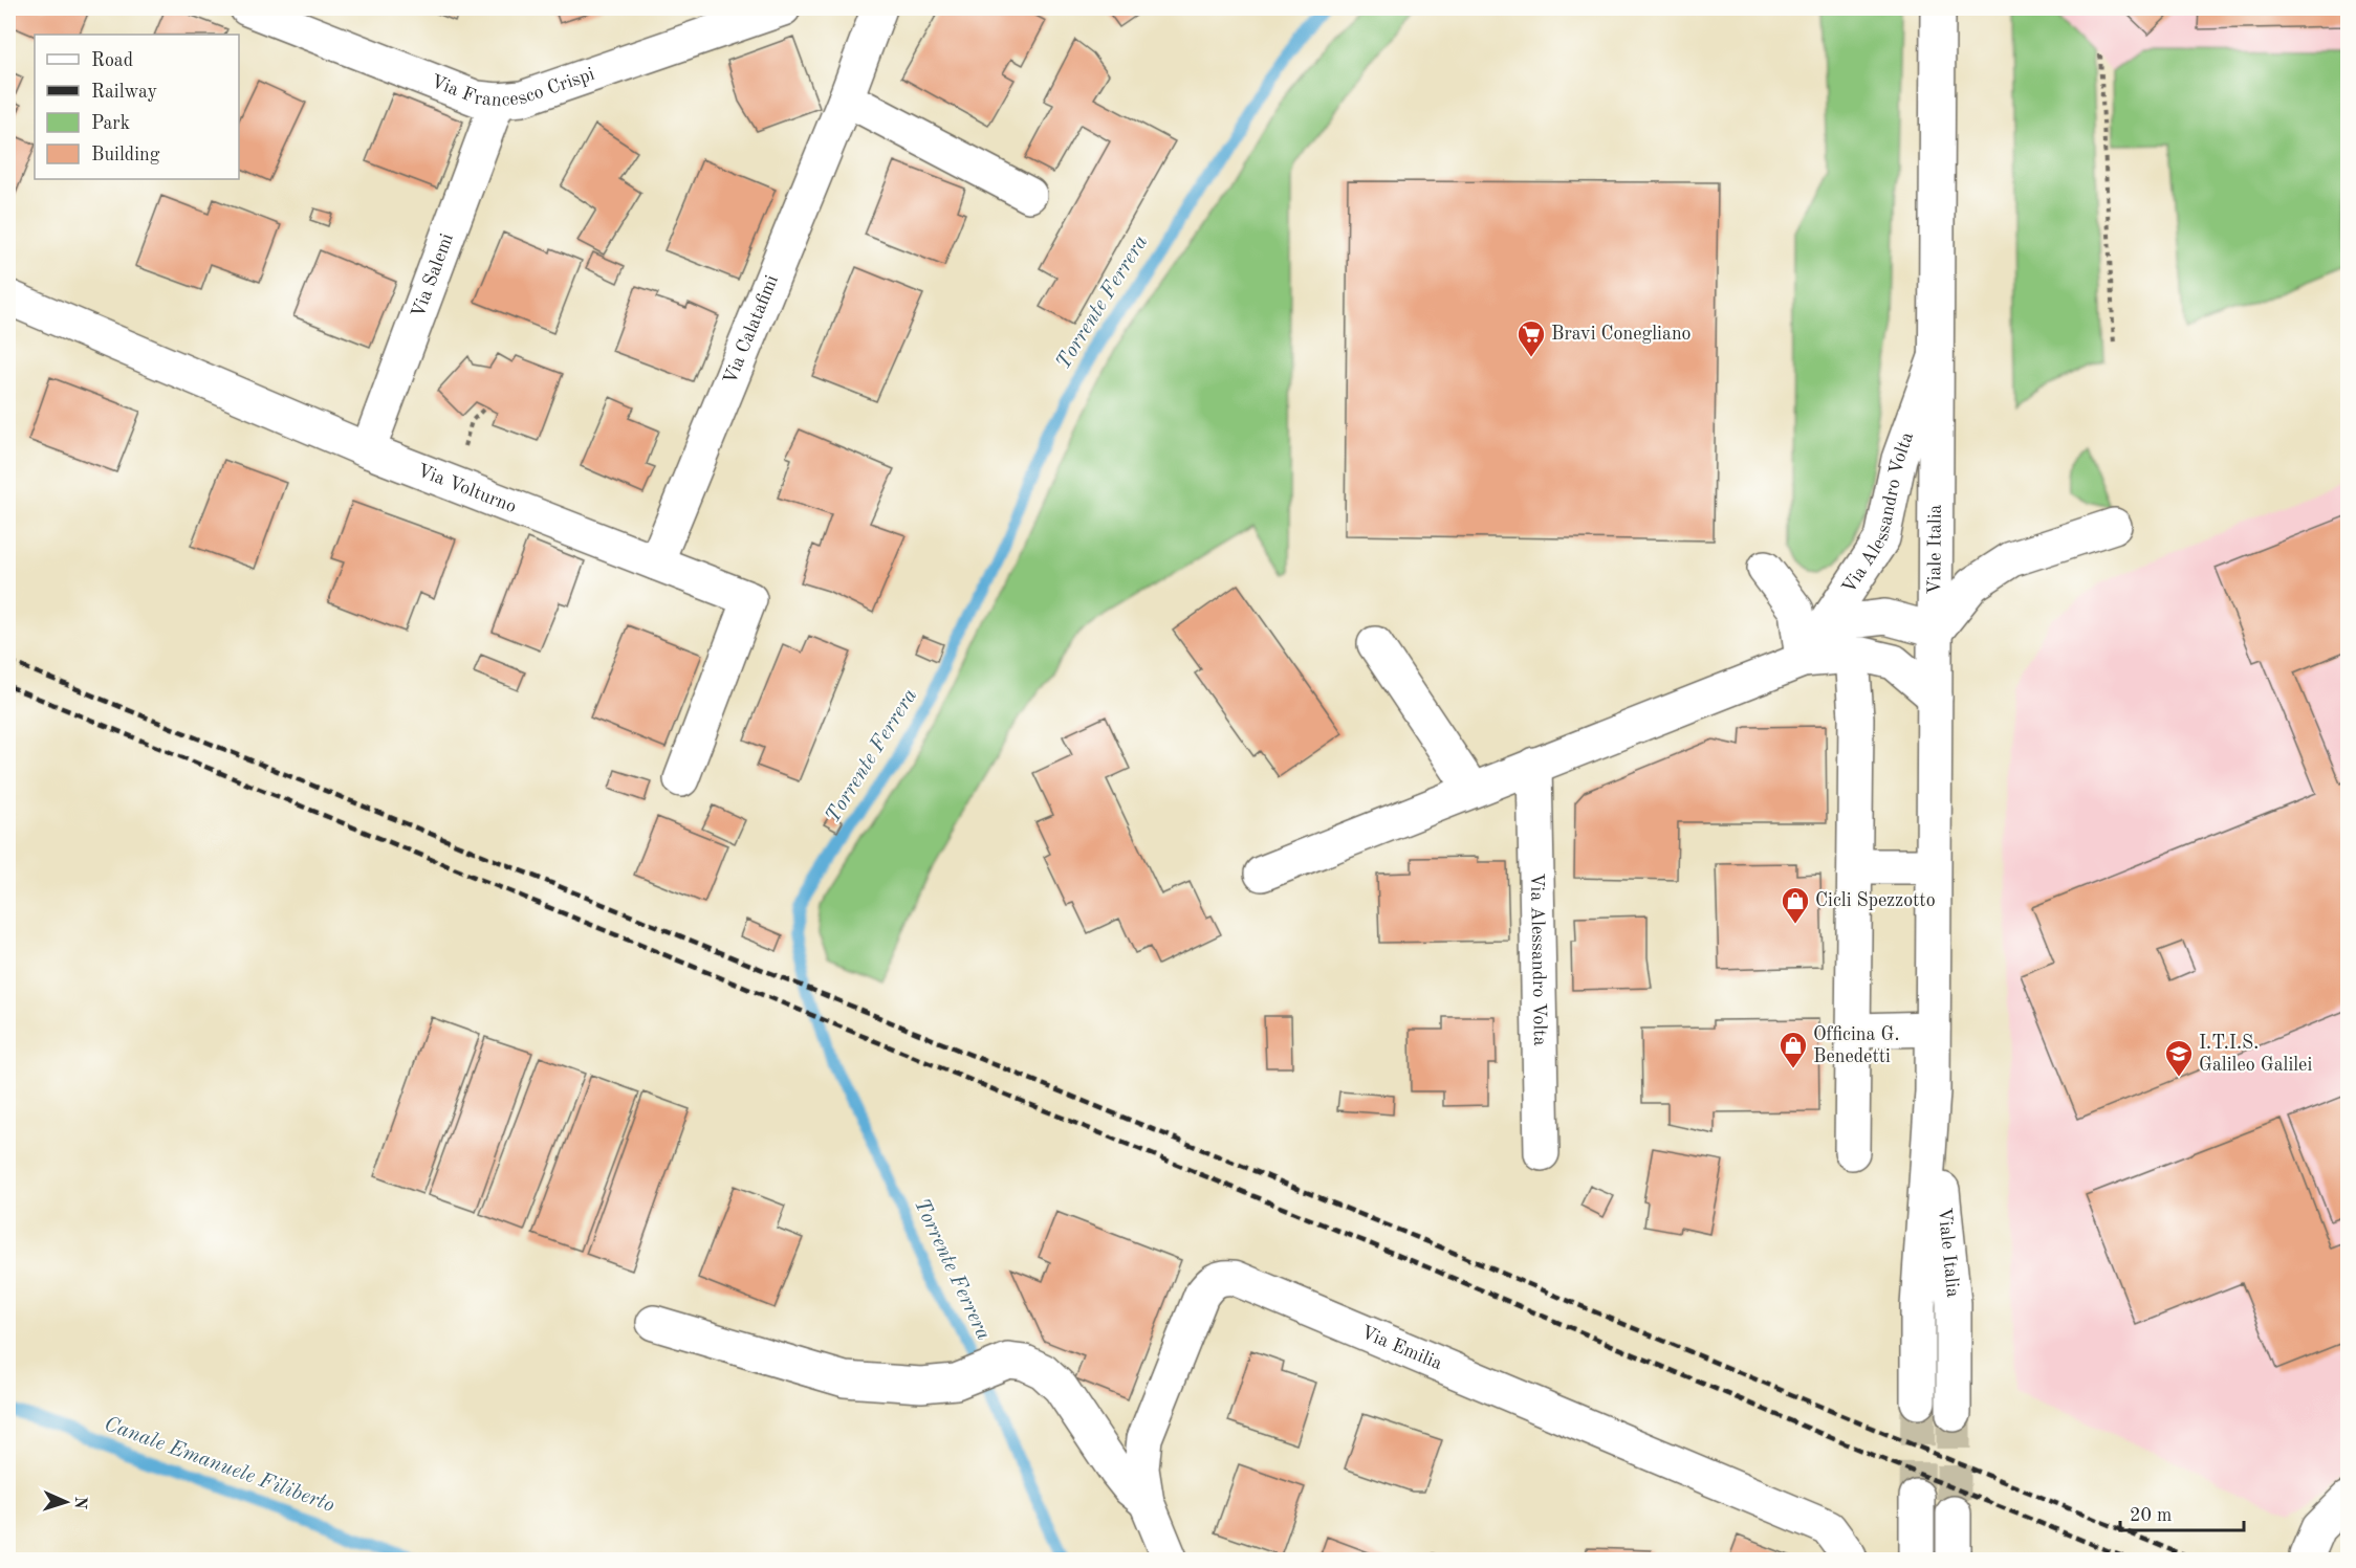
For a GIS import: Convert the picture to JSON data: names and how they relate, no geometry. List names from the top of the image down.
{
  "streets": {
    "street": [
      "Via Francesco Crispi",
      "Via Salemi",
      "Via Calatafimi",
      "Via Volturno",
      "Via Alessandro Volta",
      "Viale Italia",
      "Via Emilia"
    ]
  },
  "crossings": [
    ["Via Francesco Crispi", "Via Salemi"],
    ["Via Salemi", "Via Volturno"],
    ["Via Calatafimi", "Via Volturno"],
    ["Via Alessandro Volta", "Viale Italia"]
  ],
  "water": ["Torrente Ferrera", "Canale Emanuele Filiberto"],
  "places": {
    "supermarket": ["Bravi Conegliano"],
    "shop": ["Cicli Spezzotto", "Officina G. Benedetti"],
    "school or university": ["I.T.I.S. Galileo Galilei"]
  },
  "legend": [
    "Road",
    "Railway",
    "Park",
    "Building"
  ],
  "scale_bar": "20 m",
  "north": "right"
}
